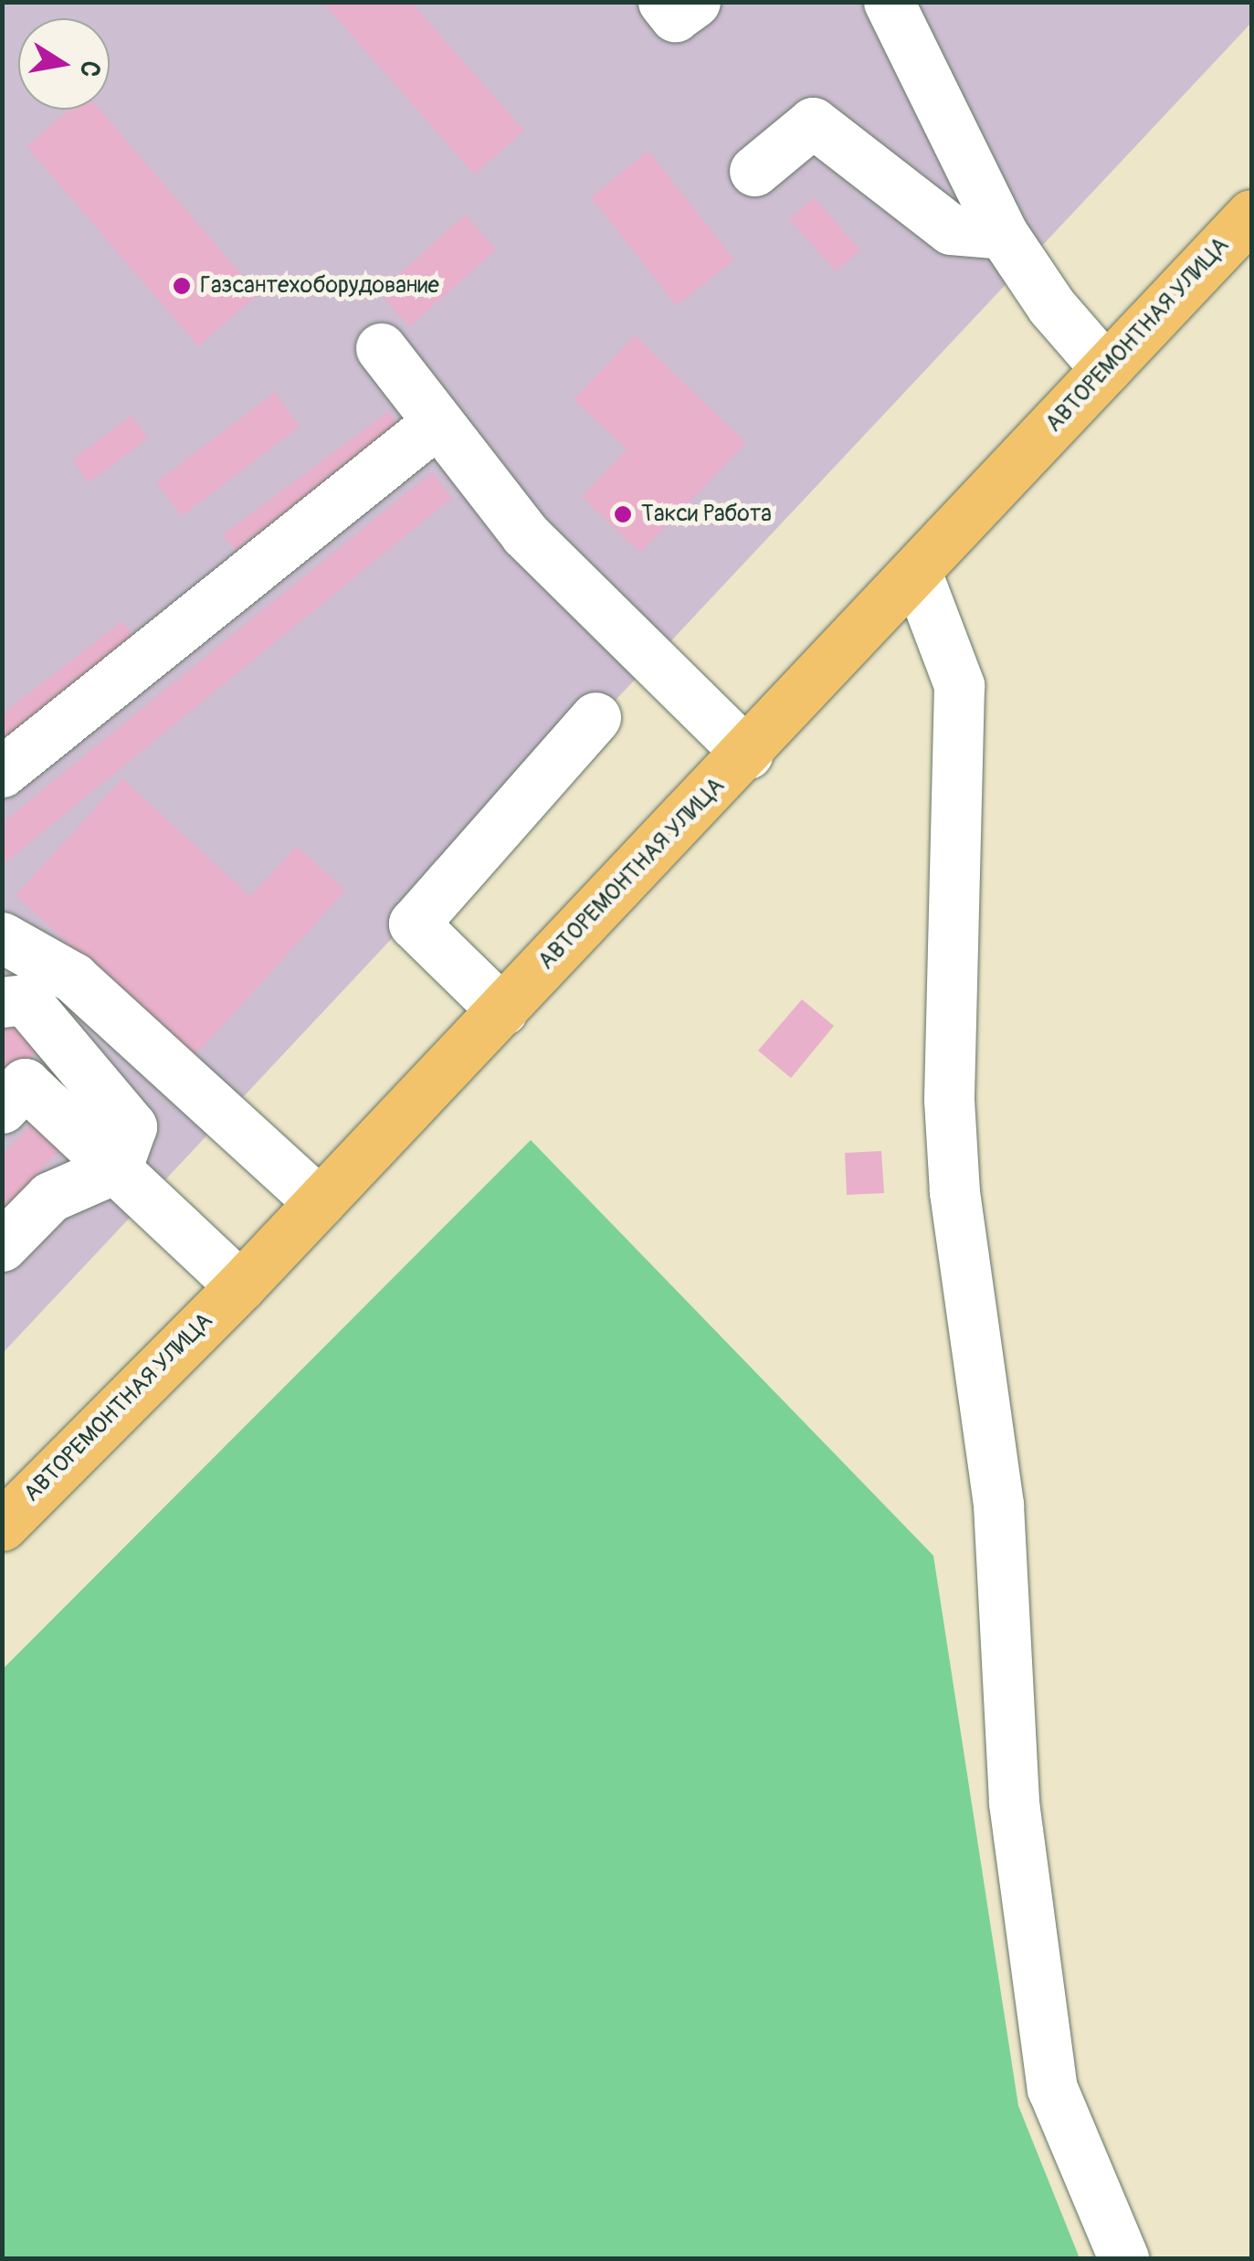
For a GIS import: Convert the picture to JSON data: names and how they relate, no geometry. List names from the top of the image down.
{
  "streets": {
    "main road": ["АВТОРЕМОНТНАЯ УЛИЦА"]
  },
  "places": ["Газсантехоборудование", "Такси Работа"],
  "north": "right"
}
